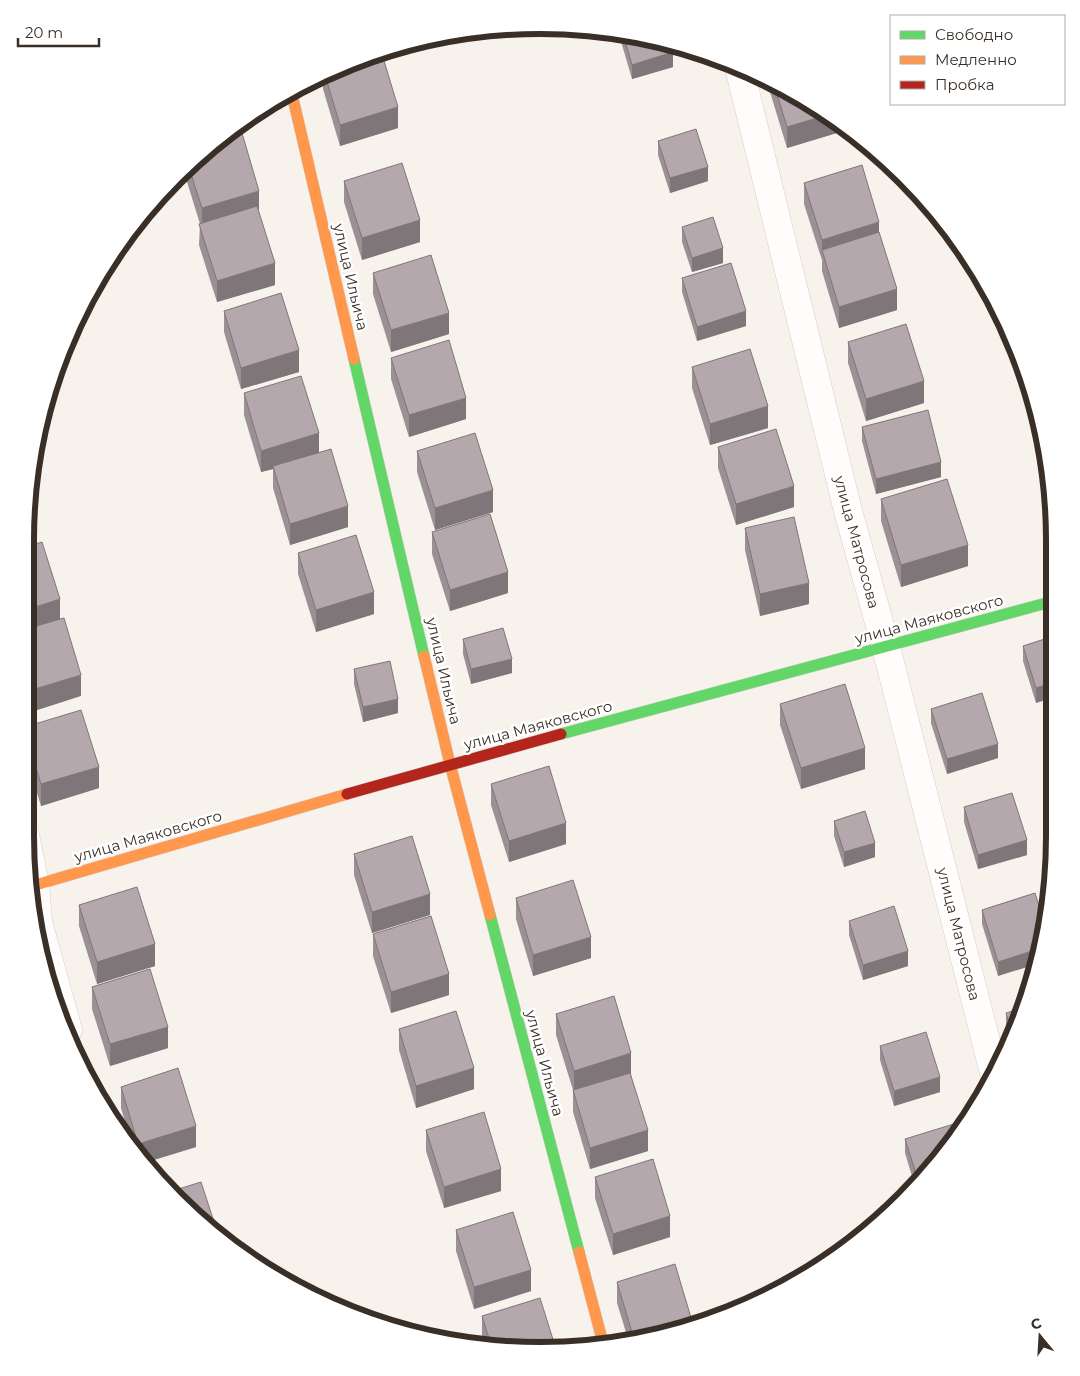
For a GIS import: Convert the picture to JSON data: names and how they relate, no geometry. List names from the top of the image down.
{
  "streets": {
    "street": ["улица Ильича", "улица Матросова", "улица Маяковского"]
  },
  "crossings": [
    ["улица Ильича", "улица Маяковского"],
    ["улица Матросова", "улица Маяковского"]
  ],
  "legend": ["Свободно", "Медленно", "Пробка"],
  "scale_bar": "20 m",
  "north": "top"
}
